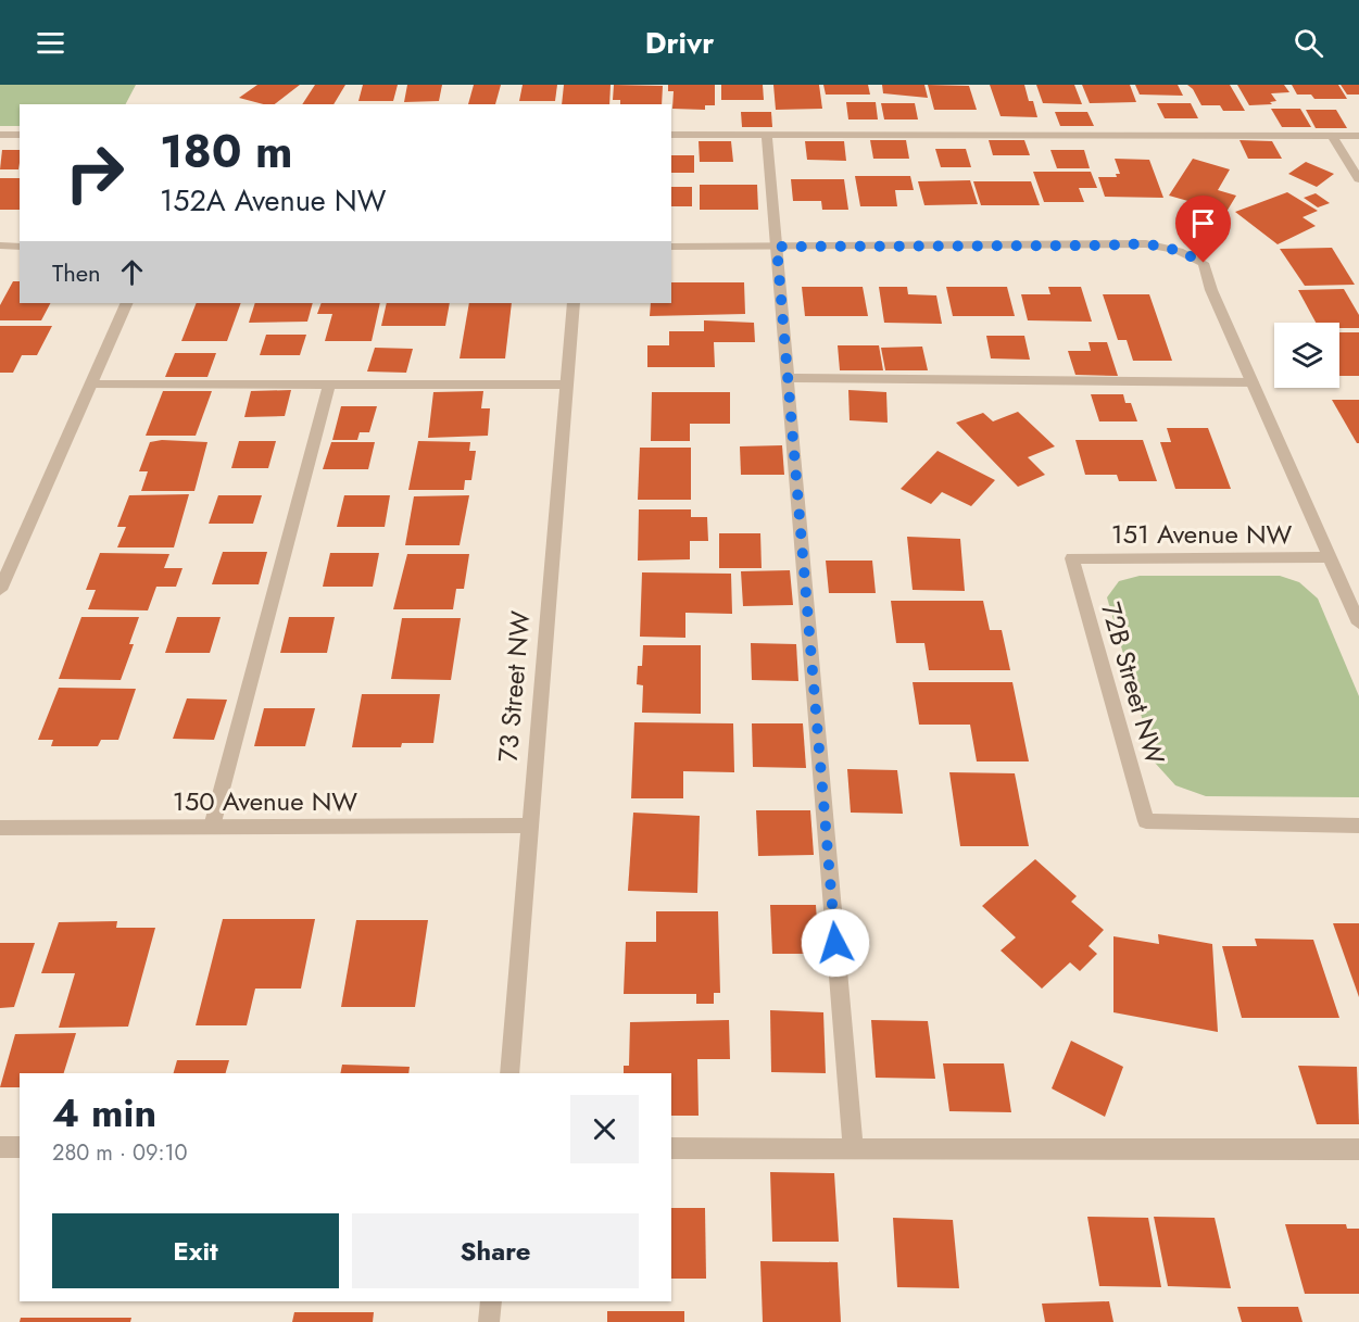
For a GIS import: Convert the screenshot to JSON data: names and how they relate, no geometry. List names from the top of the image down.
{
  "streets": {
    "street": [
      "151 Avenue NW",
      "72B Street NW",
      "73 Street NW",
      "150 Avenue NW"
    ]
  },
  "crossings": [
    ["151 Avenue NW", "72B Street NW"],
    ["73 Street NW", "150 Avenue NW"]
  ],
  "page": {
    "header": "Drivr",
    "turn": ["180 m", "152A Avenue NW"],
    "then": "Then",
    "heading": ["4 min", "280 m · 09:10"],
    "buttons": ["Exit", "Share"]
  }
}
